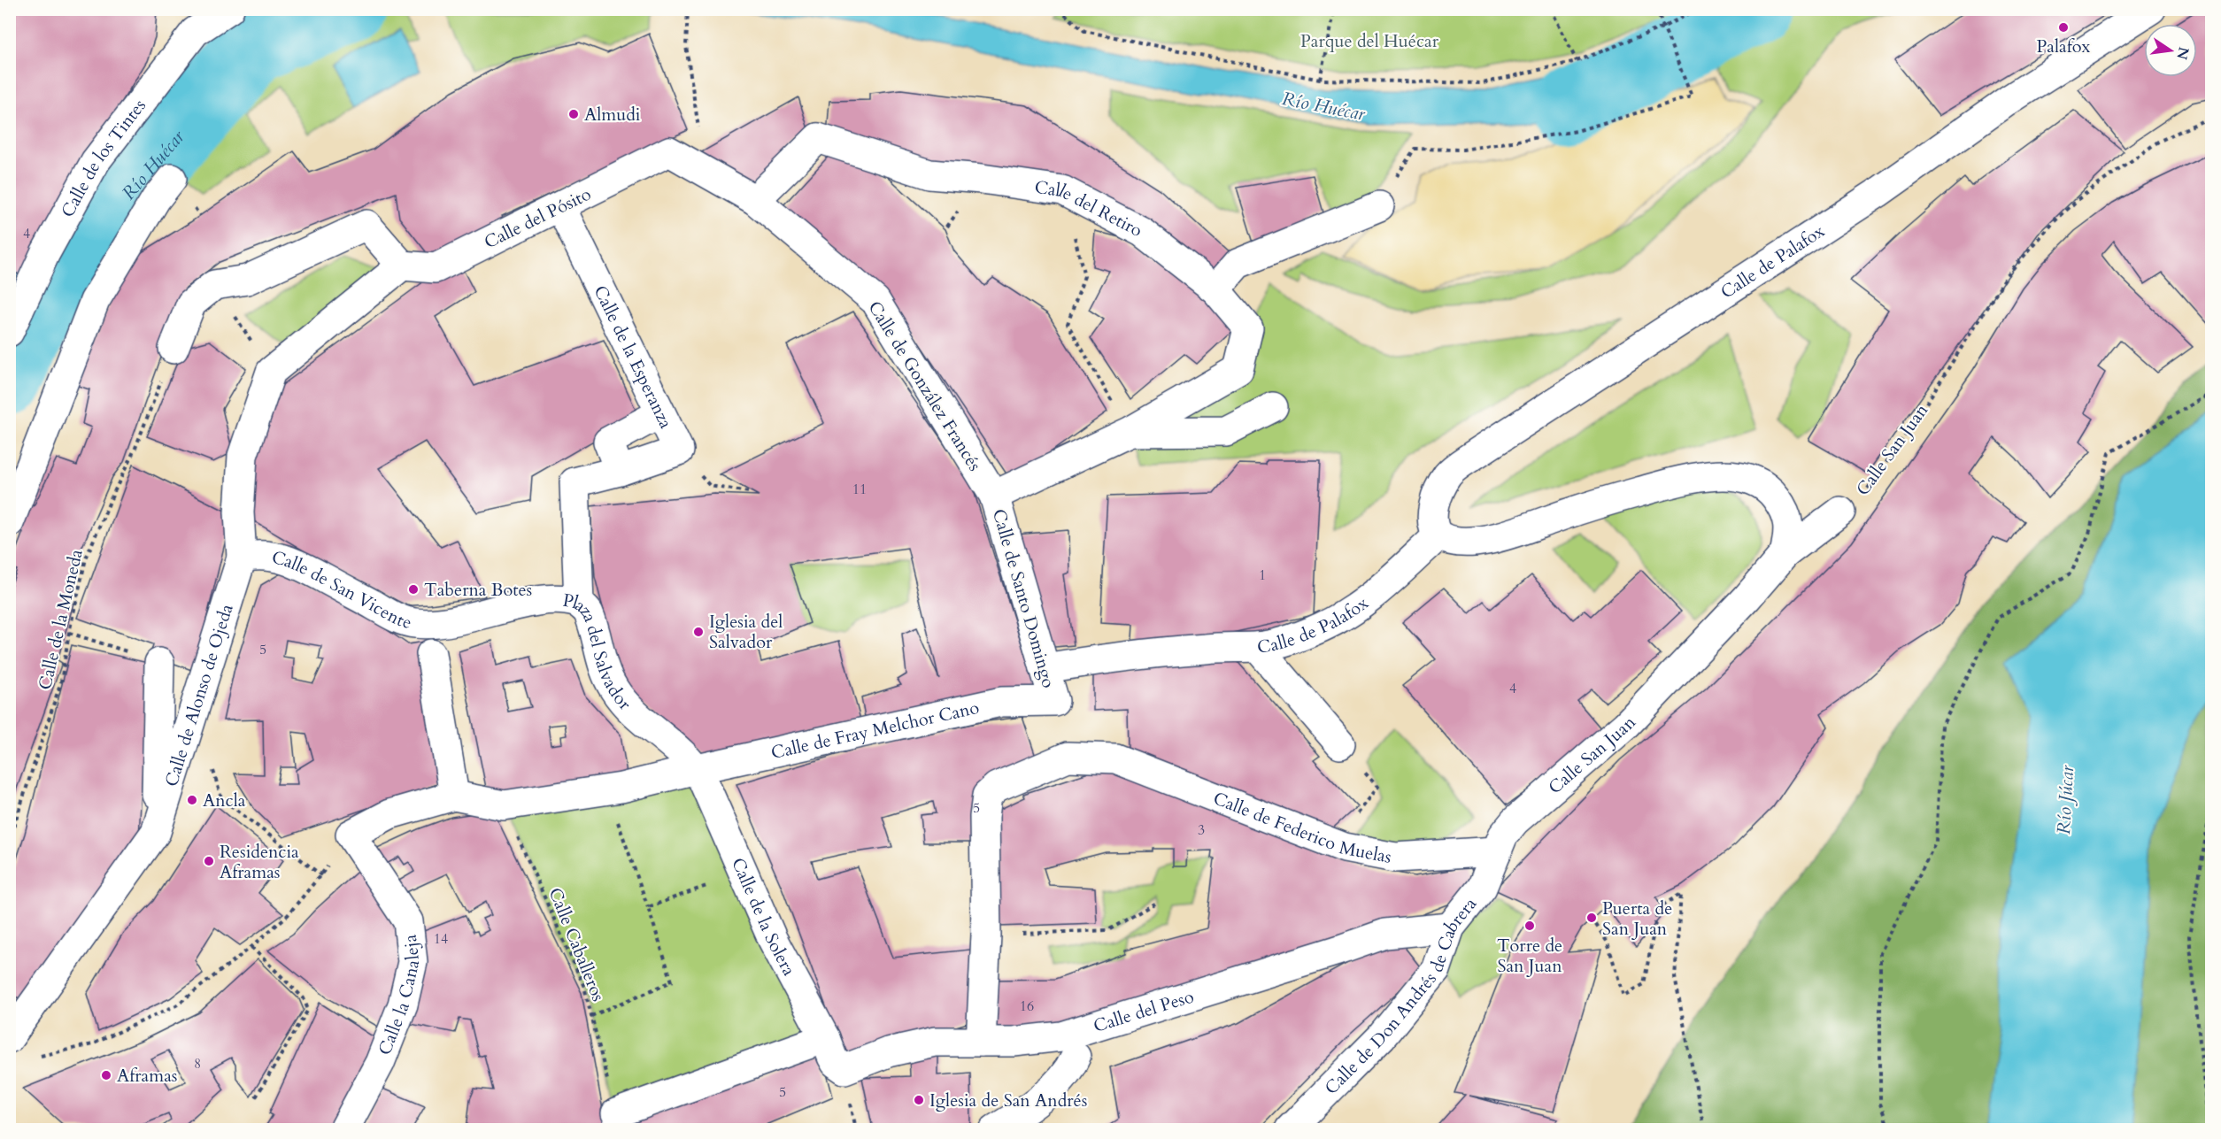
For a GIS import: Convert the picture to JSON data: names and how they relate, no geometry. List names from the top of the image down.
{
  "streets": {
    "street": [
      "Calle de los Tintes",
      "Calle del Retiro",
      "Calle del Pósito",
      "Calle de Palafox",
      "Calle de la Esperanza",
      "Calle de González Francés",
      "Calle San Juan",
      "Calle de San Vicente",
      "Calle de Santo Domingo",
      "Plaza del Salvador",
      "Calle de Alonso de Ojeda",
      "Calle de Fray Melchor Cano",
      "Calle de Federico Muelas",
      "Calle de la Solera",
      "Calle la Canaleja",
      "Calle de Don Andrés de Cabrera",
      "Calle del Peso"
    ],
    "path": ["Calle de la Moneda", "Calle Caballeros"]
  },
  "crossings": [
    ["Calle del Retiro", "Calle de González Francés"],
    ["Calle del Retiro", "Calle de Santo Domingo"],
    ["Calle del Pósito", "Calle de la Esperanza"],
    ["Calle del Pósito", "Calle de González Francés"],
    ["Calle de la Esperanza", "Plaza del Salvador"],
    ["Calle de González Francés", "Calle de Santo Domingo"],
    ["Calle San Juan", "Calle de Federico Muelas"],
    ["Calle San Juan", "Calle de Don Andrés de Cabrera"],
    ["Calle de San Vicente", "Plaza del Salvador"],
    ["Calle de San Vicente", "Calle de Alonso de Ojeda"],
    ["Calle de Santo Domingo", "Calle de Fray Melchor Cano"],
    ["Plaza del Salvador", "Calle de Fray Melchor Cano"],
    ["Plaza del Salvador", "Calle de la Solera"],
    ["Calle de Fray Melchor Cano", "Calle de la Solera"],
    ["Calle de Fray Melchor Cano", "Calle Caballeros"],
    ["Calle de Federico Muelas", "Calle de Don Andrés de Cabrera"],
    ["Calle de la Solera", "Calle del Peso"],
    ["Calle de Don Andrés de Cabrera", "Calle del Peso"]
  ],
  "water": ["Río Huécar", "Río Júcar"],
  "parks": ["Parque del Huécar"],
  "places": [
    "Palafox",
    "Almudi",
    "Taberna Botes",
    "Iglesia del Salvador",
    "Ancla",
    "Residencia Aframas",
    "Puerta de San Juan",
    "Torre de San Juan",
    "Aframas",
    "Iglesia de San Andrés"
  ],
  "house_numbers": [
    "4",
    "11",
    "1",
    "5",
    "4",
    "5",
    "3",
    "14",
    "16",
    "8",
    "5"
  ],
  "north": "right"
}
